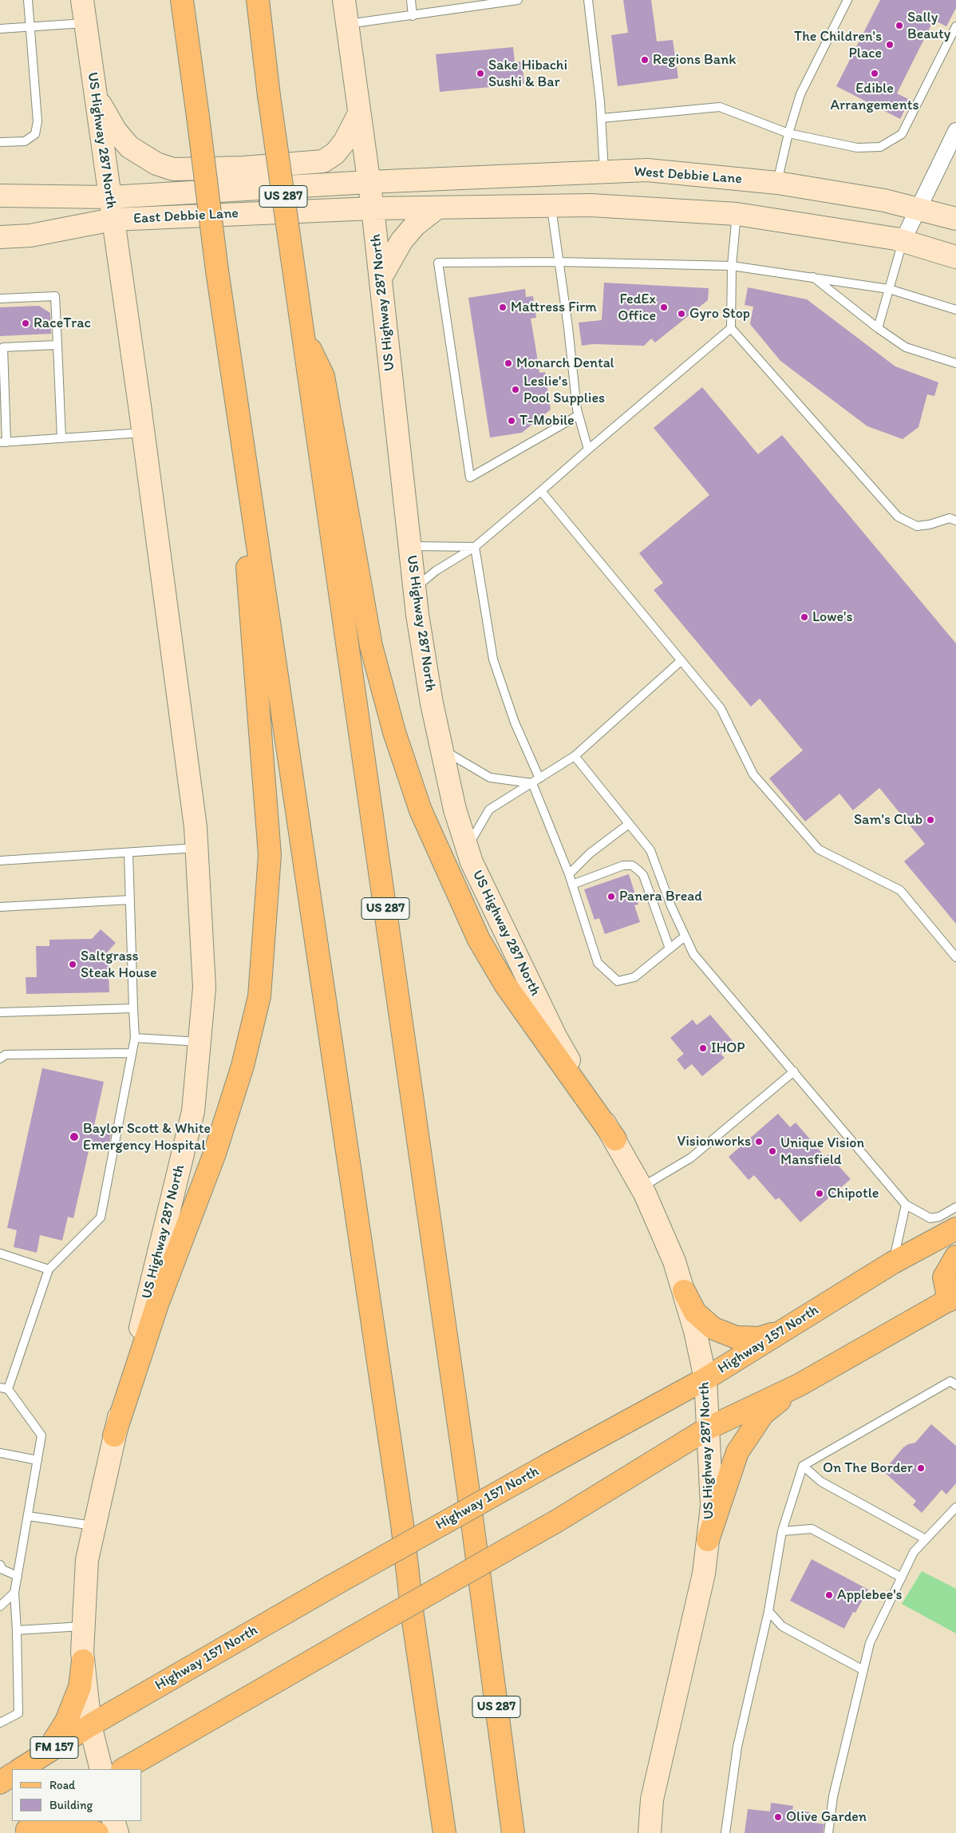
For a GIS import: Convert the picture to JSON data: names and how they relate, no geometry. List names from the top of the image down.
{
  "streets": {
    "main road": [
      "US Highway 287 North",
      "West Debbie Lane",
      "US 287",
      "East Debbie Lane",
      "Highway 157 North",
      "FM 157"
    ]
  },
  "crossings": [
    ["US Highway 287 North", "West Debbie Lane"],
    ["US Highway 287 North", "East Debbie Lane"],
    ["US Highway 287 North", "Highway 157 North"],
    ["West Debbie Lane", "East Debbie Lane"]
  ],
  "places": [
    "Sally Beauty",
    "The Children's Place",
    "Regions Bank",
    "Sake Hibachi Sushi & Bar",
    "Edible Arrangements",
    "Mattress Firm",
    "FedEx Office",
    "Gyro Stop",
    "RaceTrac",
    "Monarch Dental",
    "Leslie's Pool Supplies",
    "T-Mobile",
    "Lowe's",
    "Sam's Club",
    "Panera Bread",
    "Saltgrass Steak House",
    "IHOP",
    "Baylor Scott & White Emergency Hospital",
    "Visionworks",
    "Unique Vision Mansfield",
    "Chipotle",
    "On The Border",
    "Applebee's",
    "Olive Garden"
  ],
  "legend": ["Road", "Building"]
}
